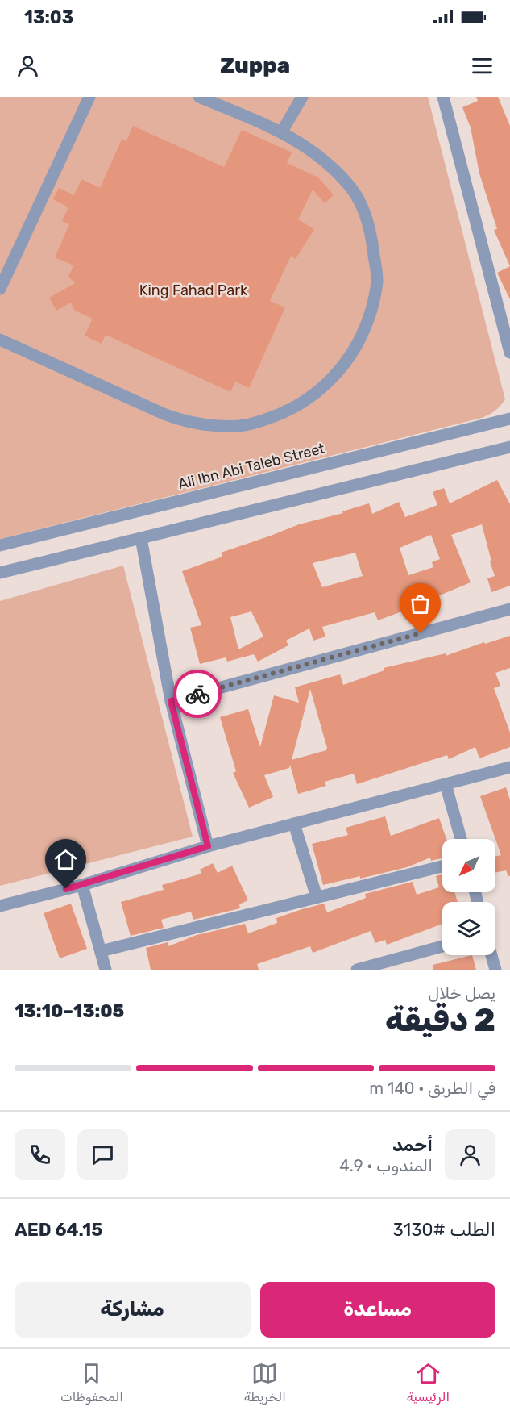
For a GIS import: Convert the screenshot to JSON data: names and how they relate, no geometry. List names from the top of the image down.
{
  "streets": {
    "street": ["Ali Ibn Abi Taleb Street"]
  },
  "parks": ["King Fahad Park"],
  "north": "bottom left",
  "page": {
    "status": "13:03",
    "header": "Zuppa",
    "heading": ["2 دقيقة", "يصل خلال", "13:05–13:10"],
    "panel": [
      "أحمد",
      "المندوب · 4.9",
      "الطلب #3130",
      "AED 64.15"
    ],
    "bar": "في الطريق · 140 m",
    "buttons": ["مساعدة", "مشاركة"],
    "tabs": ["الرئيسية", "الخريطة", "المحفوظات"]
  }
}
